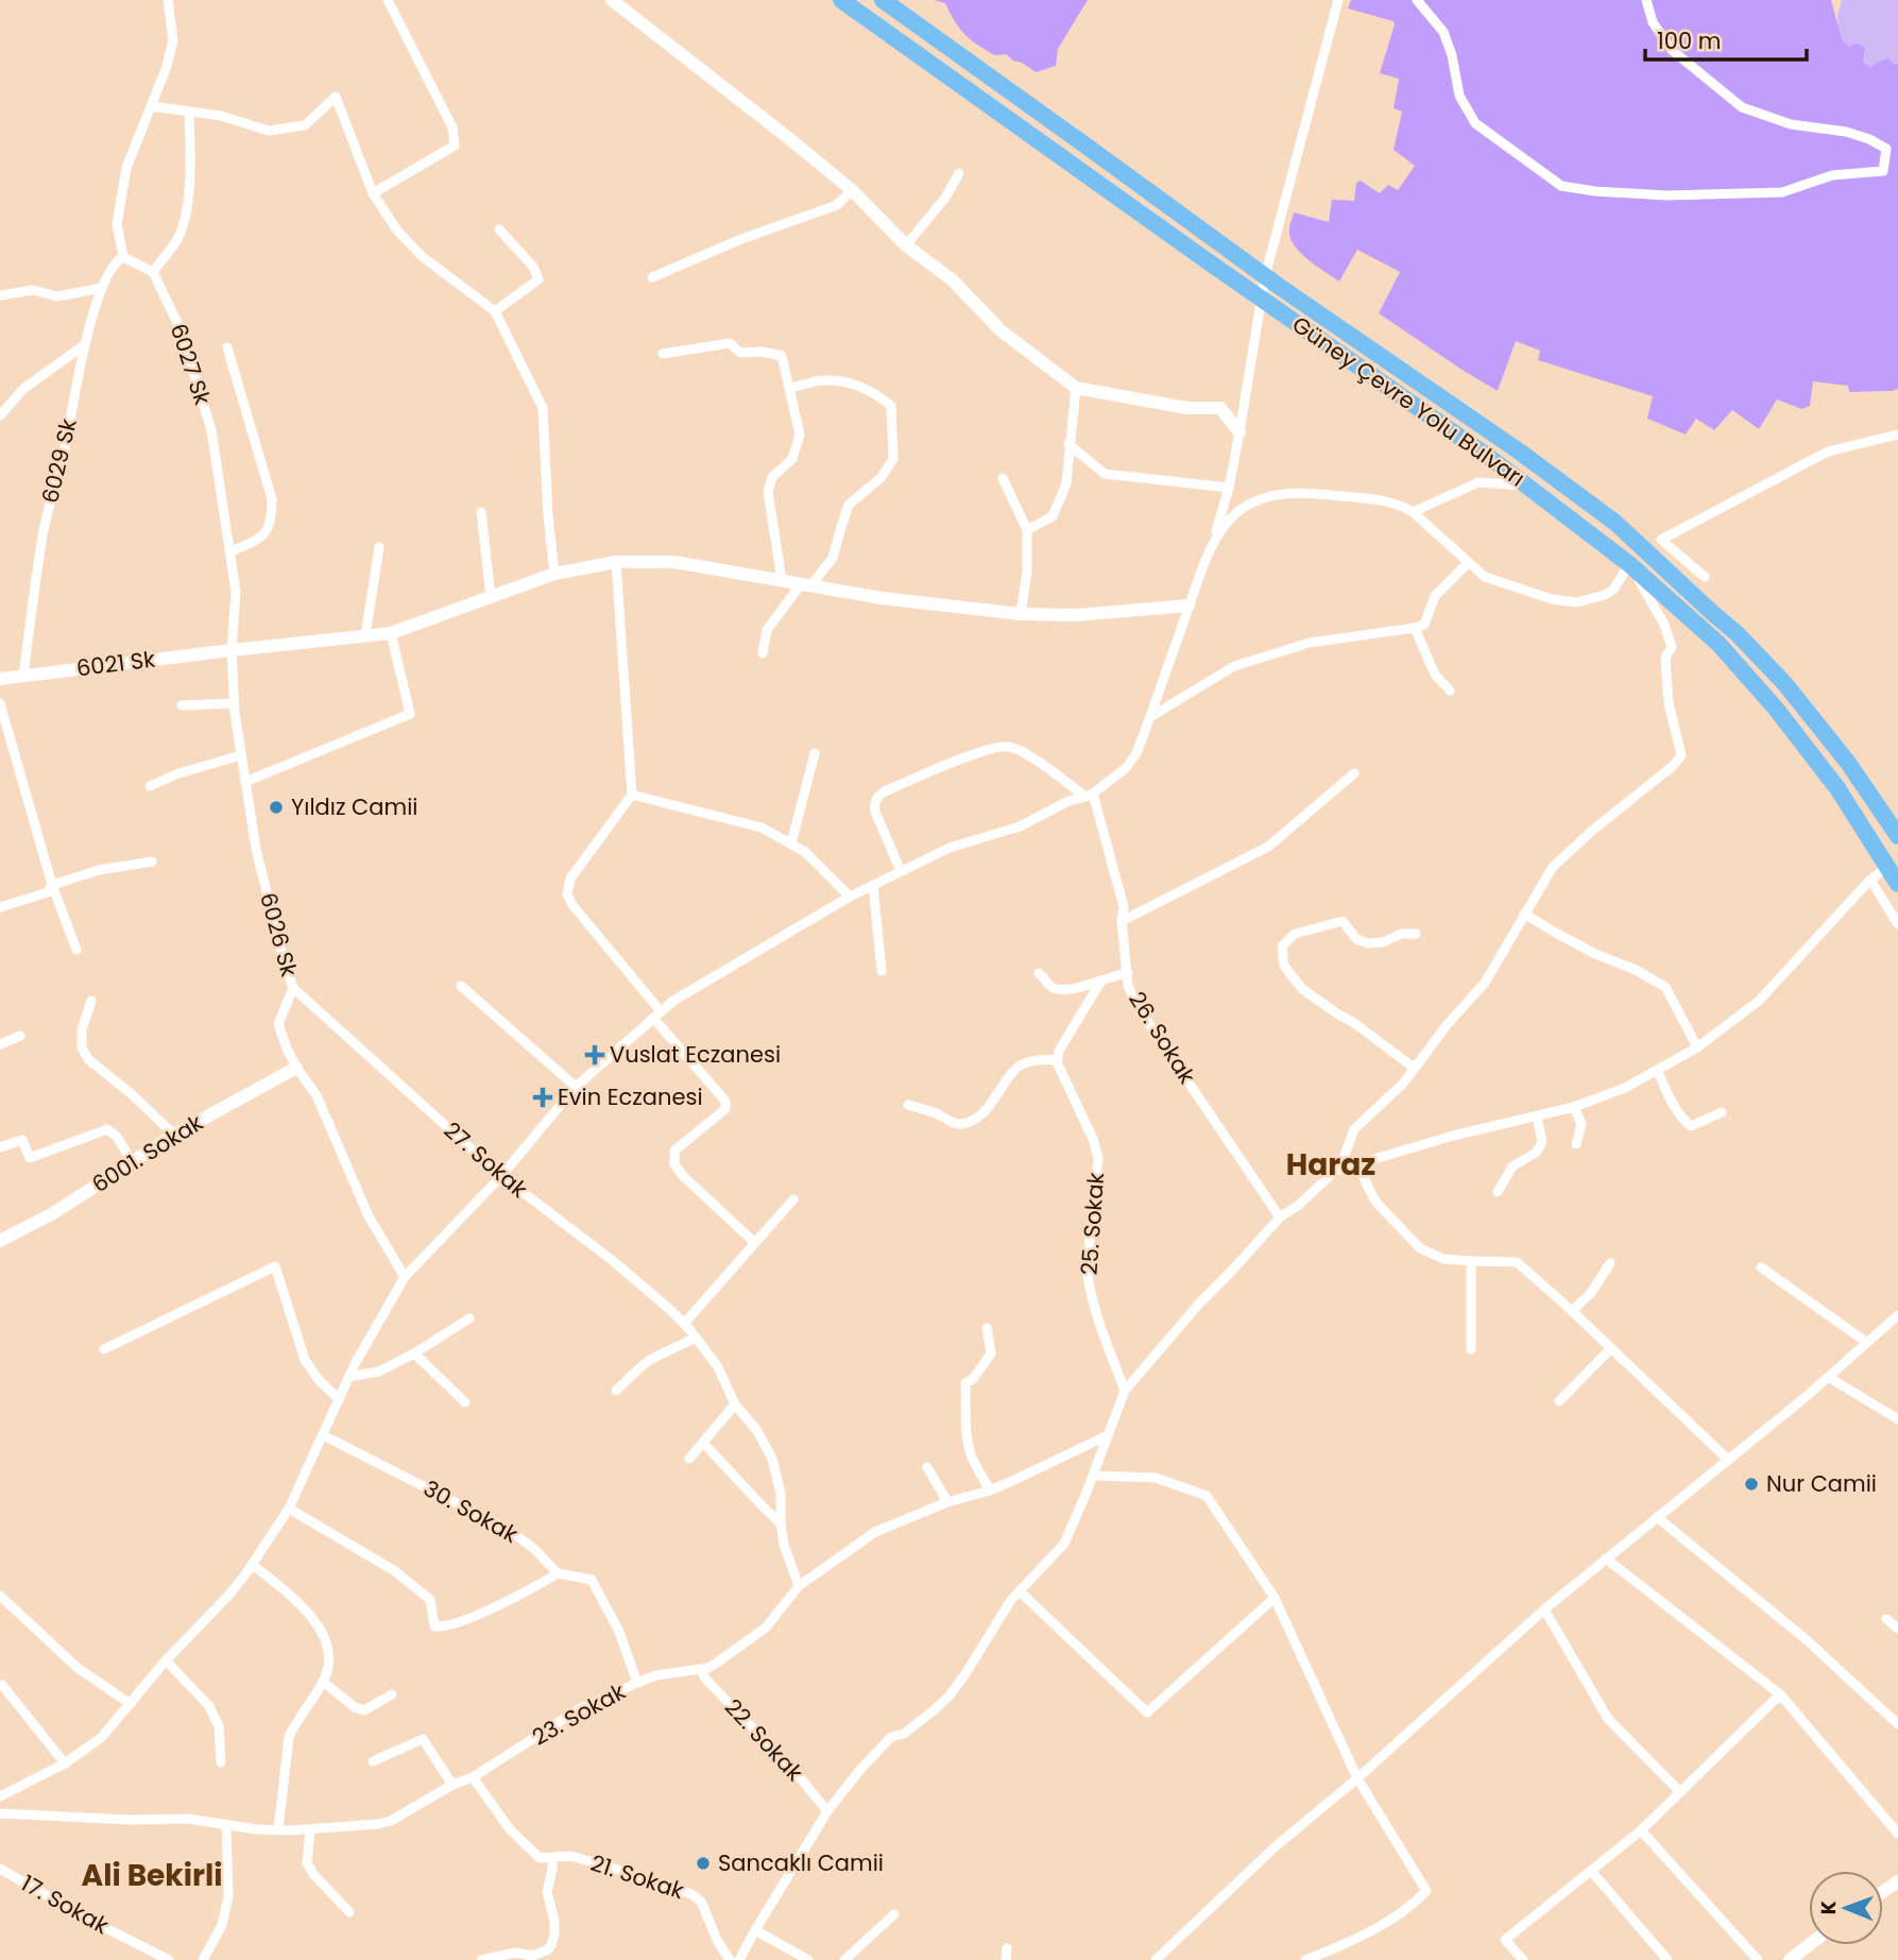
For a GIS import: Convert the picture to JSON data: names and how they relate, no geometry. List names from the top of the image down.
{
  "streets": {
    "highway": ["Güney Çevre Yolu Bulvarı"],
    "street": [
      "6027 Sk",
      "6029 Sk",
      "6021 Sk",
      "6026 Sk",
      "26. Sokak",
      "6001. Sokak",
      "27. Sokak",
      "25. Sokak",
      "30. Sokak",
      "23. Sokak",
      "22. Sokak",
      "21. Sokak",
      "17. Sokak"
    ]
  },
  "crossings": [
    ["6027 Sk", "6021 Sk"],
    ["6027 Sk", "6026 Sk"],
    ["6029 Sk", "6021 Sk"],
    ["6021 Sk", "6026 Sk"],
    ["6026 Sk", "6001. Sokak"],
    ["6026 Sk", "27. Sokak"],
    ["27. Sokak", "23. Sokak"],
    ["30. Sokak", "23. Sokak"],
    ["23. Sokak", "22. Sokak"],
    ["23. Sokak", "21. Sokak"]
  ],
  "districts": ["Haraz", "Ali Bekirli"],
  "places": {
    "other": ["Yıldız Camii", "Nur Camii", "Sancaklı Camii"],
    "health": ["Vuslat Eczanesi", "Evin Eczanesi"]
  },
  "scale_bar": "100 m",
  "north": "left"
}
